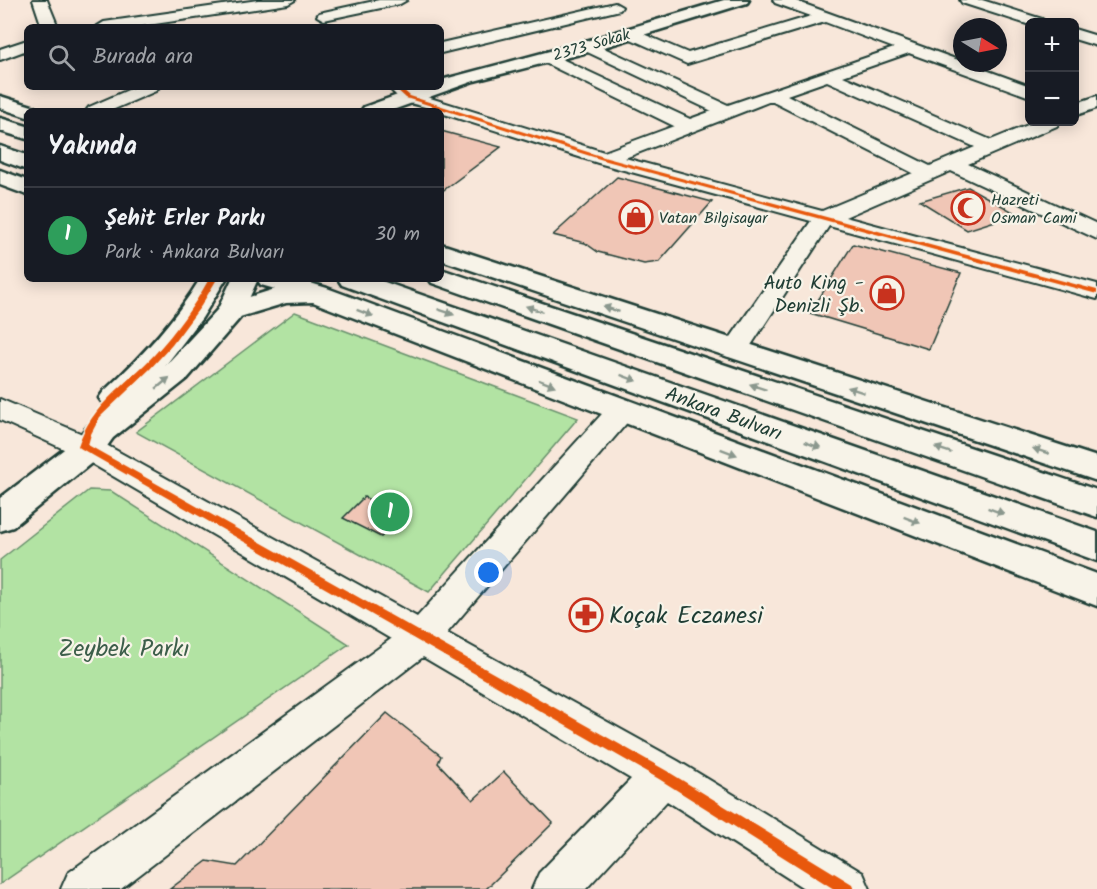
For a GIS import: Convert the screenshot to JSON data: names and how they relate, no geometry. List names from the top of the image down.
{
  "streets": {
    "main road": ["2373 Sokak", "Ankara Bulvarı"]
  },
  "parks": ["Zeybek Parkı"],
  "places": {
    "mosque": ["Hazreti Osman Cami"],
    "shop": ["Vatan Bilgisayar", "Auto King - Denizli Şb."],
    "pharmacy": ["Koçak Eczanesi"]
  },
  "north": "right",
  "page": {
    "map_buttons": ["+", "−"],
    "search": "Burada ara",
    "heading": "Yakında",
    "list": [
      {
        "mark": "1",
        "name": "Şehit Erler Parkı",
        "note": "Park · Ankara Bulvarı",
        "value": "30 m"
      }
    ],
    "pins": "1"
  }
}
